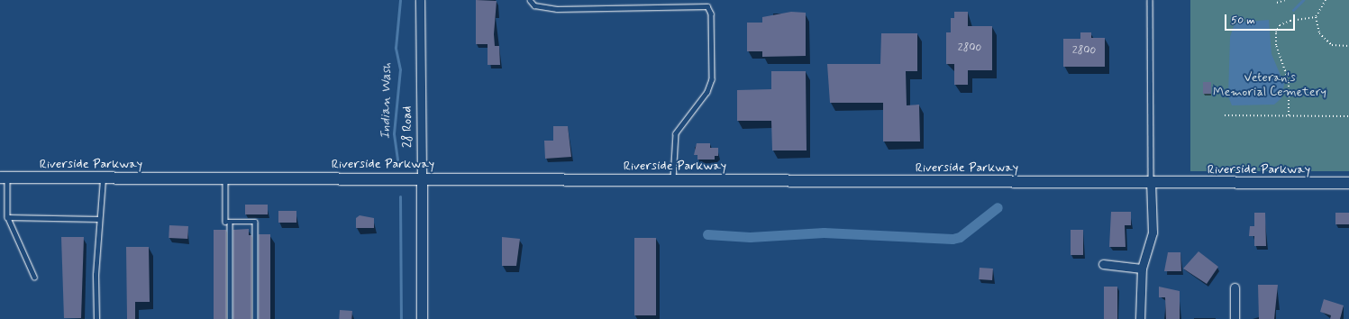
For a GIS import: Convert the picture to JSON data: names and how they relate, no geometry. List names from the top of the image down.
{
  "streets": {
    "main road": ["Riverside Parkway"],
    "street": ["28 Road"]
  },
  "crossings": [
    ["28 Road", "Riverside Parkway"]
  ],
  "water": ["Indian Wash"],
  "parks": ["Veteran's Memorial Cemetery"],
  "house_numbers": ["2800", "2800"],
  "scale_bar": "50 m"
}
